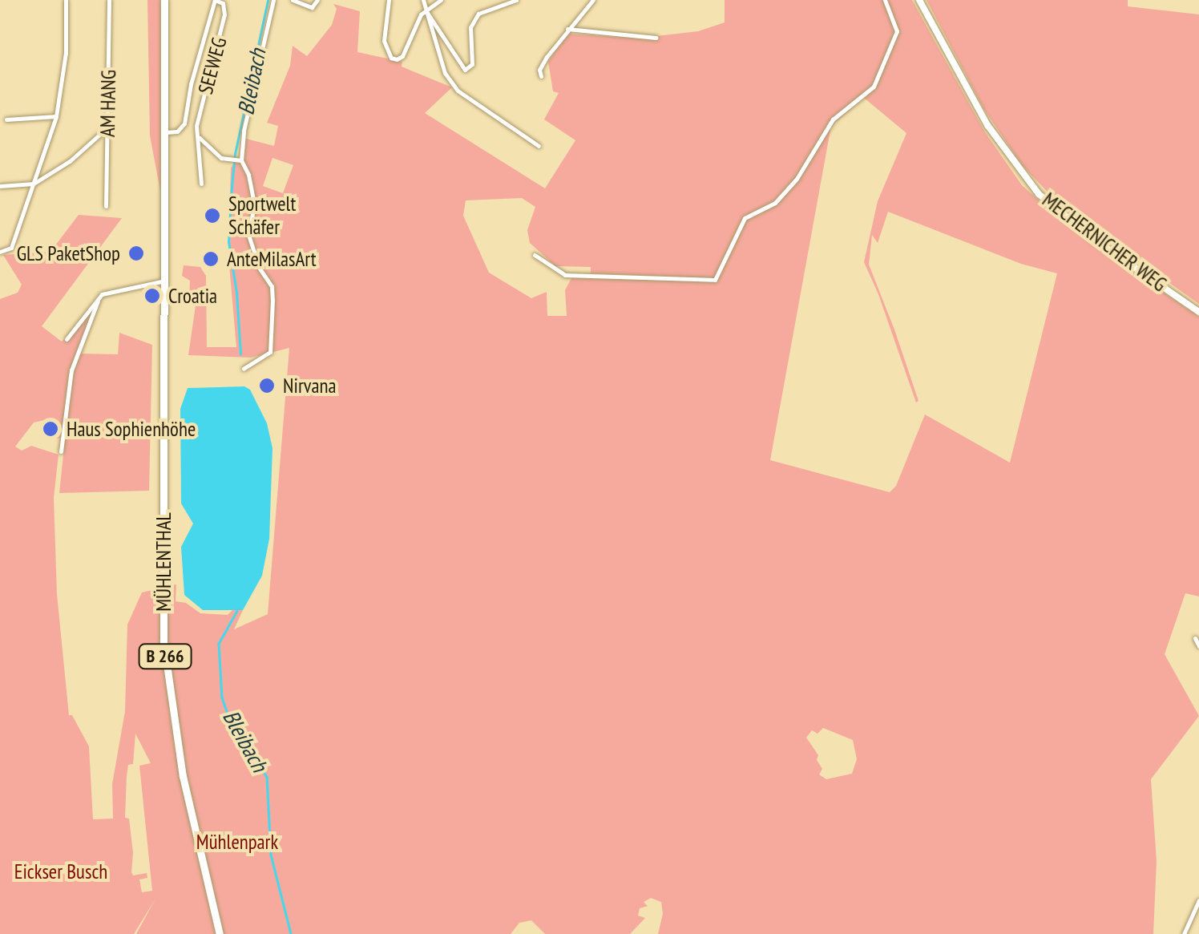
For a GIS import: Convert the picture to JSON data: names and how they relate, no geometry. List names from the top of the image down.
{
  "streets": {
    "main road": ["MÜHLENTHAL", "B 266"],
    "street": ["SEEWEG", "AM HANG", "MECHERNICHER WEG"]
  },
  "crossings": [
    ["MÜHLENTHAL", "B 266"]
  ],
  "water": ["Bleibach"],
  "parks": ["Mühlenpark", "Eickser Busch"],
  "places": [
    "Sportwelt Schäfer",
    "GLS PaketShop",
    "AnteMilasArt",
    "Croatia",
    "Nirvana",
    "Haus Sophienhöhe"
  ]
}
